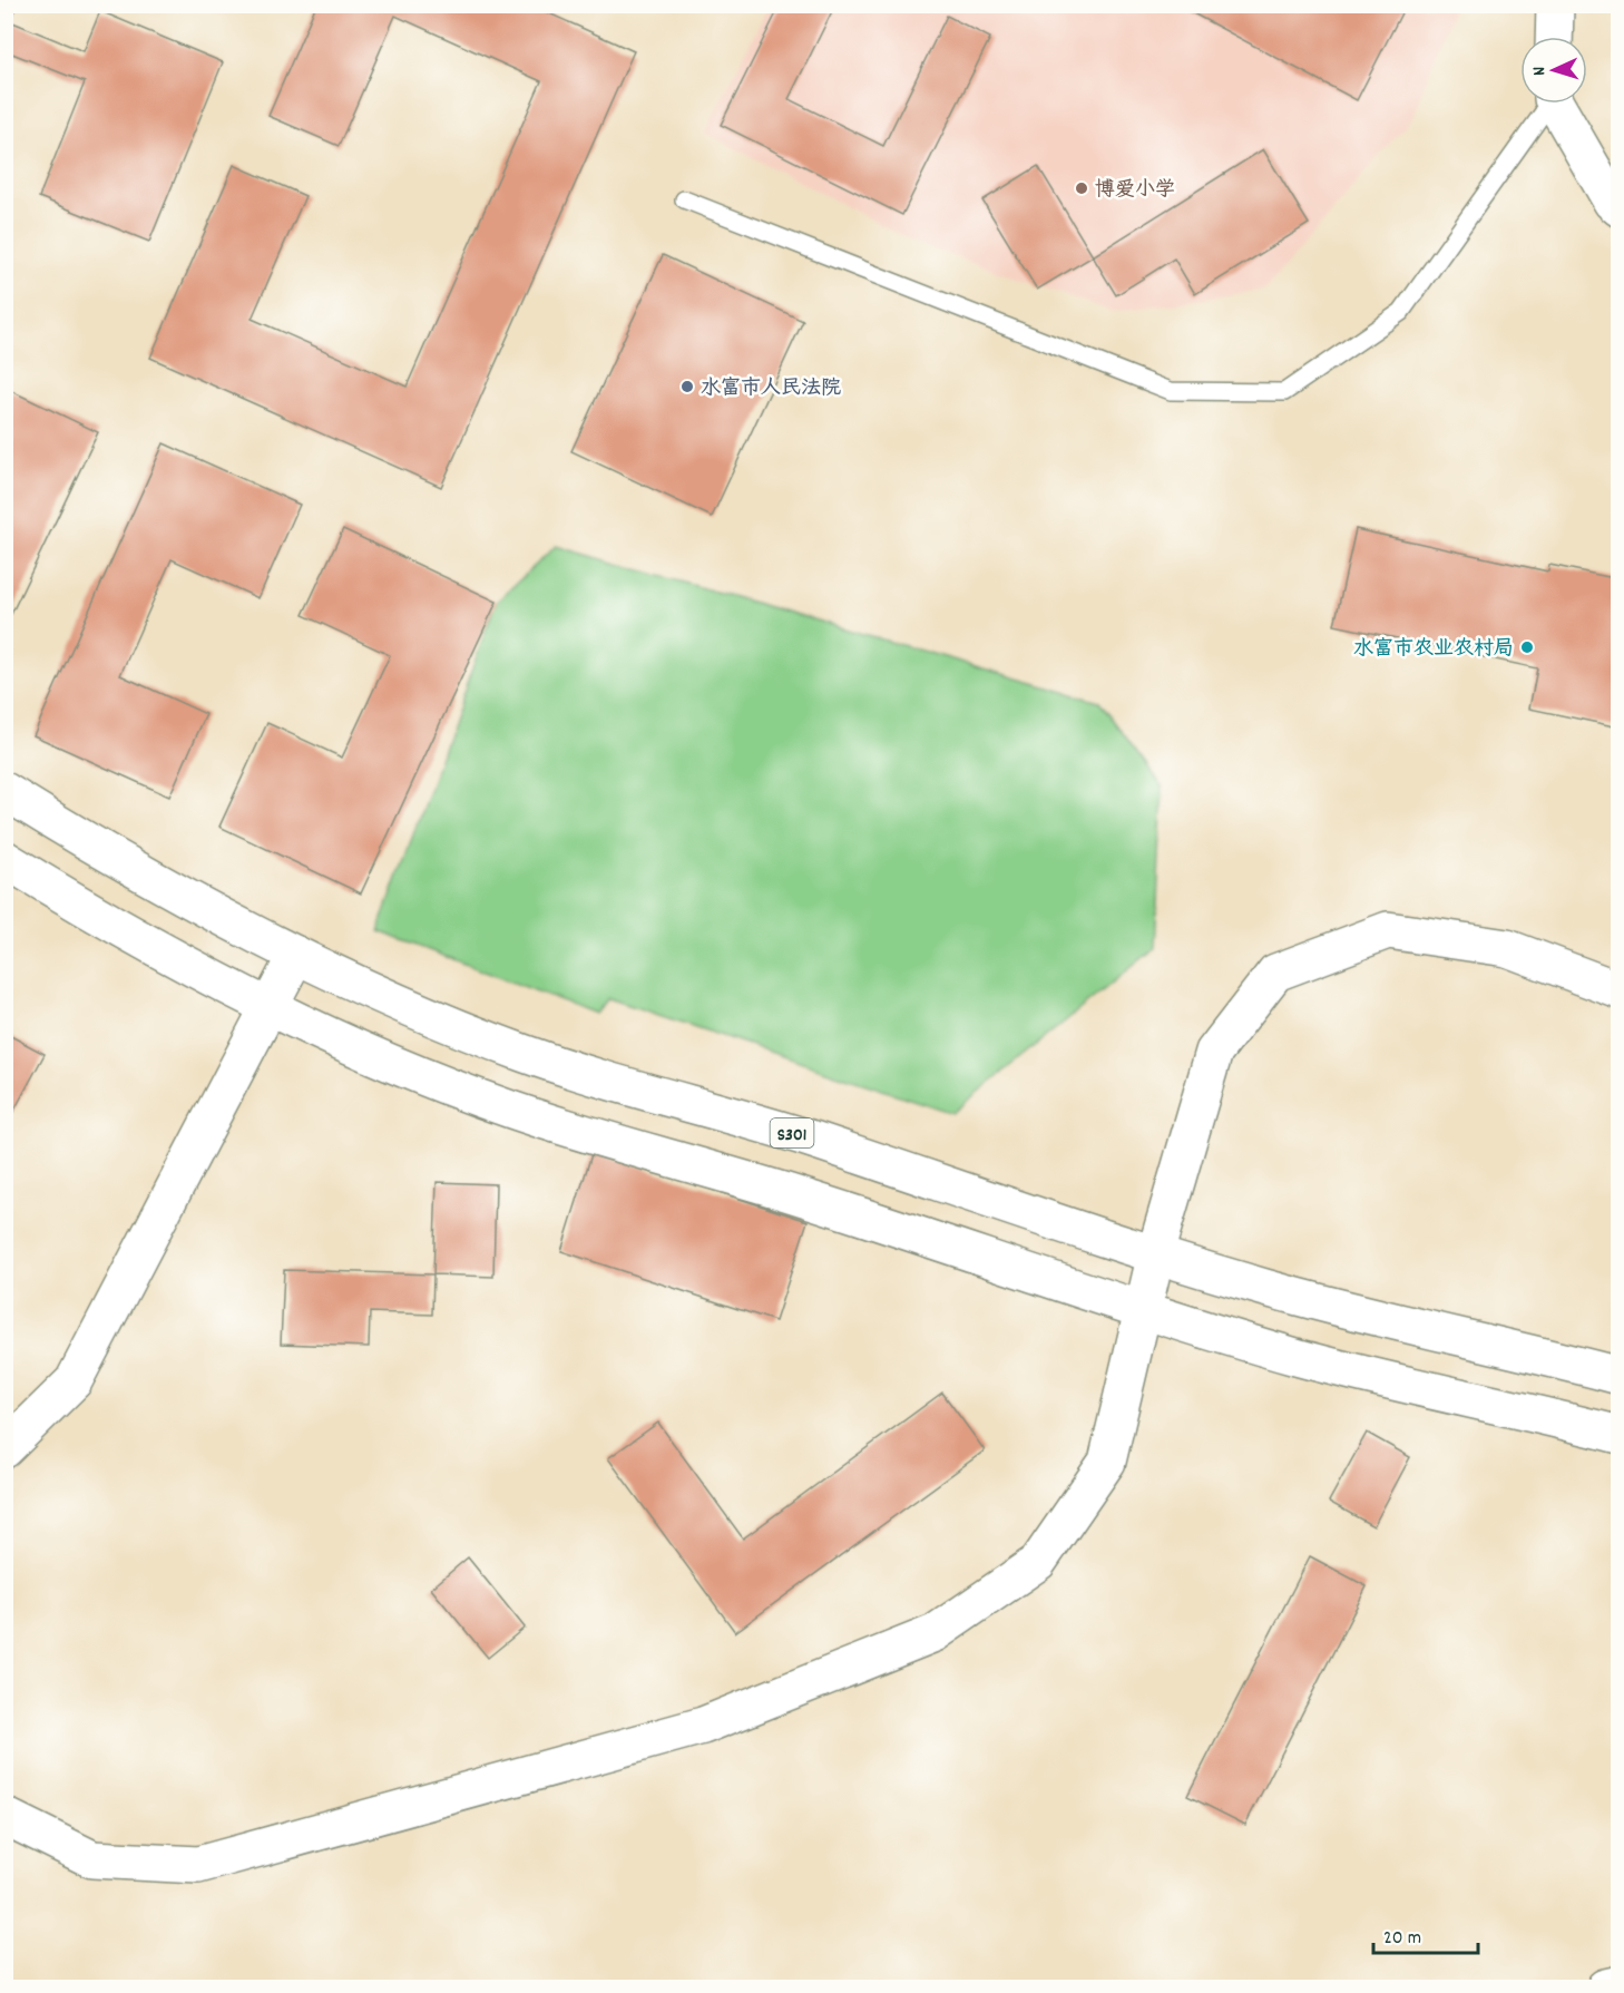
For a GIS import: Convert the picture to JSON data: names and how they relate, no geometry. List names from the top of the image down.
{
  "streets": {
    "main road": ["S301"]
  },
  "places": ["博爱小学", "水富市人民法院", "水富市农业农村局"],
  "scale_bar": "20 m",
  "north": "left"
}
